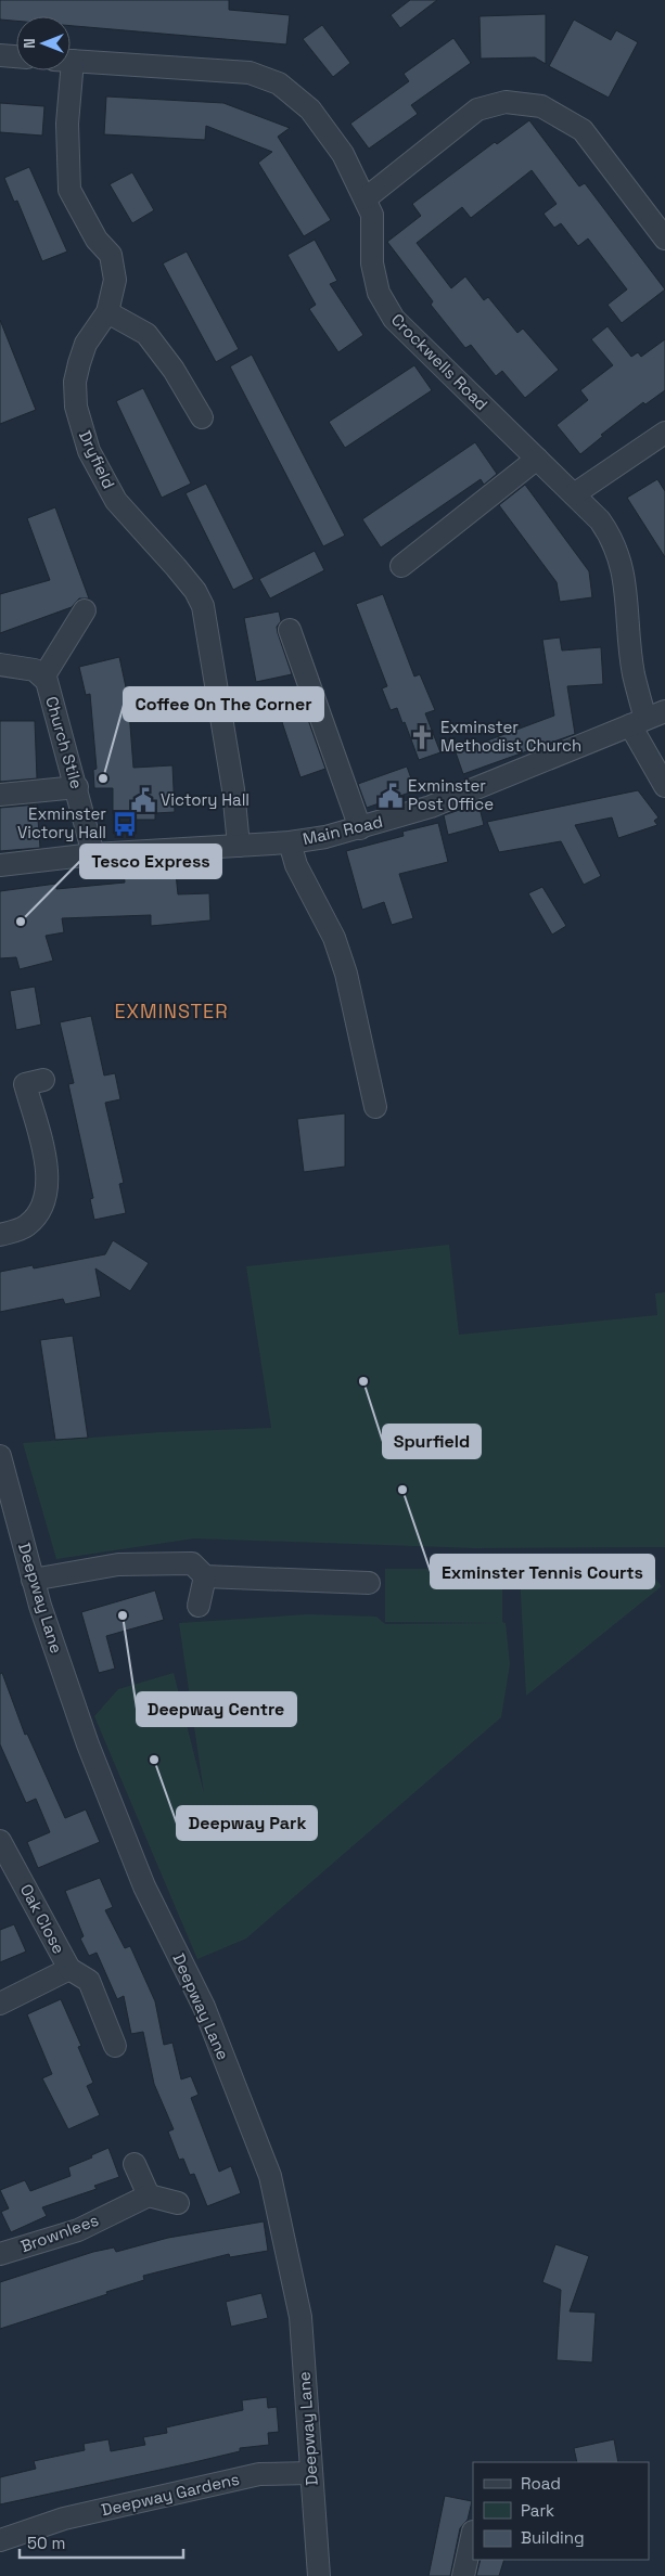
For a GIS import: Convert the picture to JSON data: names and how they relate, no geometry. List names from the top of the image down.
{
  "streets": {
    "street": [
      "Crockwells Road",
      "Dryfield",
      "Church Stile",
      "Main Road",
      "Deepway Lane",
      "Oak Close",
      "Brownlees",
      "Deepway Gardens"
    ]
  },
  "crossings": [
    ["Crockwells Road", "Main Road"],
    ["Dryfield", "Main Road"],
    ["Church Stile", "Main Road"],
    ["Deepway Lane", "Deepway Gardens"]
  ],
  "districts": ["EXMINSTER"],
  "places": {
    "church": ["Exminster Methodist Church"],
    "other": [
      "Coffee On The Corner",
      "Tesco Express",
      "Spurfield",
      "Exminster Tennis Courts",
      "Deepway Centre",
      "Deepway Park"
    ],
    "public building": ["Exminster Post Office", "Victory Hall"],
    "bus stop": ["Exminster Victory Hall"]
  },
  "legend": ["Road", "Park", "Building"],
  "scale_bar": "50 m",
  "north": "left"
}
